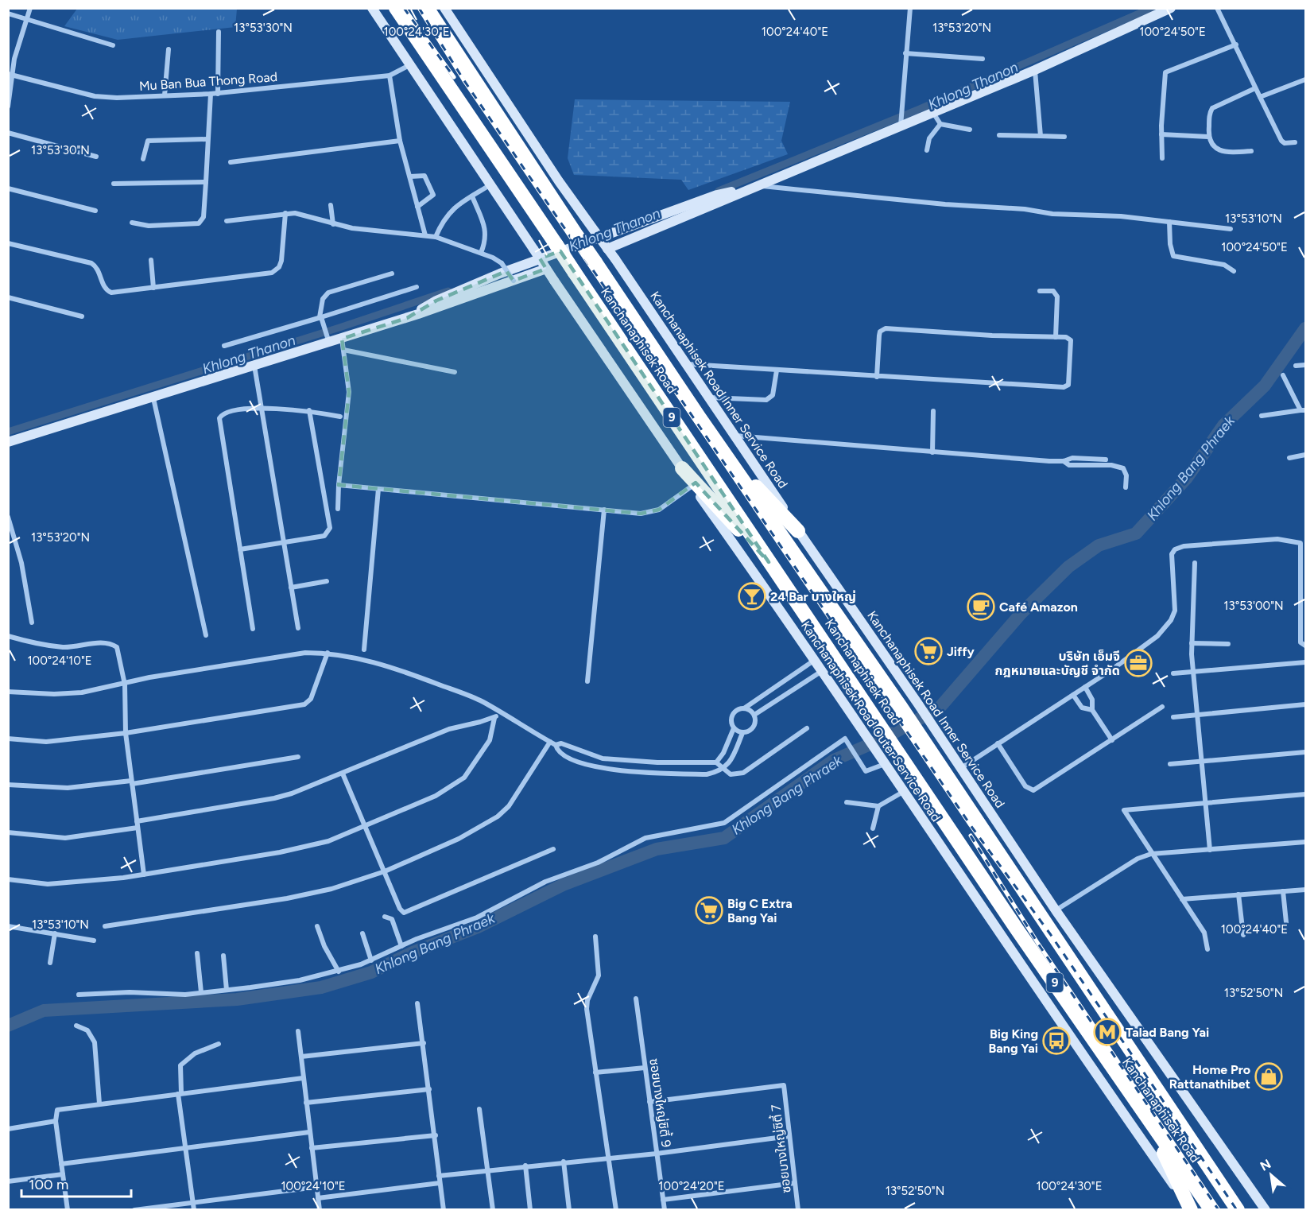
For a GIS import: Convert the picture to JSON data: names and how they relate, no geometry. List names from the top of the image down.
{
  "streets": {
    "highway": ["Kanchanaphisek Road", "9"],
    "main road": ["Kanchanaphisek Road Inner Service Road", "Kanchanaphisek Road Outer Service Road"],
    "street": ["Mu Ban Bua Thong Road", "ซอยบางใหญ่ซิตี้ 9", "ซอยบางใหญ่ซิตี้ 7"]
  },
  "crossings": [
    ["Mu Ban Bua Thong Road", "Kanchanaphisek Road Outer Service Road"],
    ["ซอยบางใหญ่ซิตี้ 9", "ซอยบางใหญ่ซิตี้ 7"]
  ],
  "water": ["Khlong Thanon", "Khlong Bang Phraek"],
  "places": {
    "bar": ["24 Bar บางใหญ่"],
    "cafe": ["Café Amazon"],
    "supermarket": ["Jiffy", "Big C Extra Bang Yai"],
    "office": ["บริษัท เอ็มจี กฎหมายและบัญชี จำกัด"],
    "metro station": ["Talad Bang Yai"],
    "bus stop": ["Big King Bang Yai"],
    "shop": ["Home Pro Rattanathibet"]
  },
  "scale_bar": "100 m",
  "north": "top left",
  "coordinates": [
    "13°53'30\"N",
    "13°53'20\"N",
    "100°24'30\"E",
    "100°24'40\"E",
    "100°24'50\"E",
    "13°53'10\"N",
    "13°53'00\"N",
    "100°24'10\"E",
    "13°52'50\"N",
    "100°24'20\"E"
  ]
}
